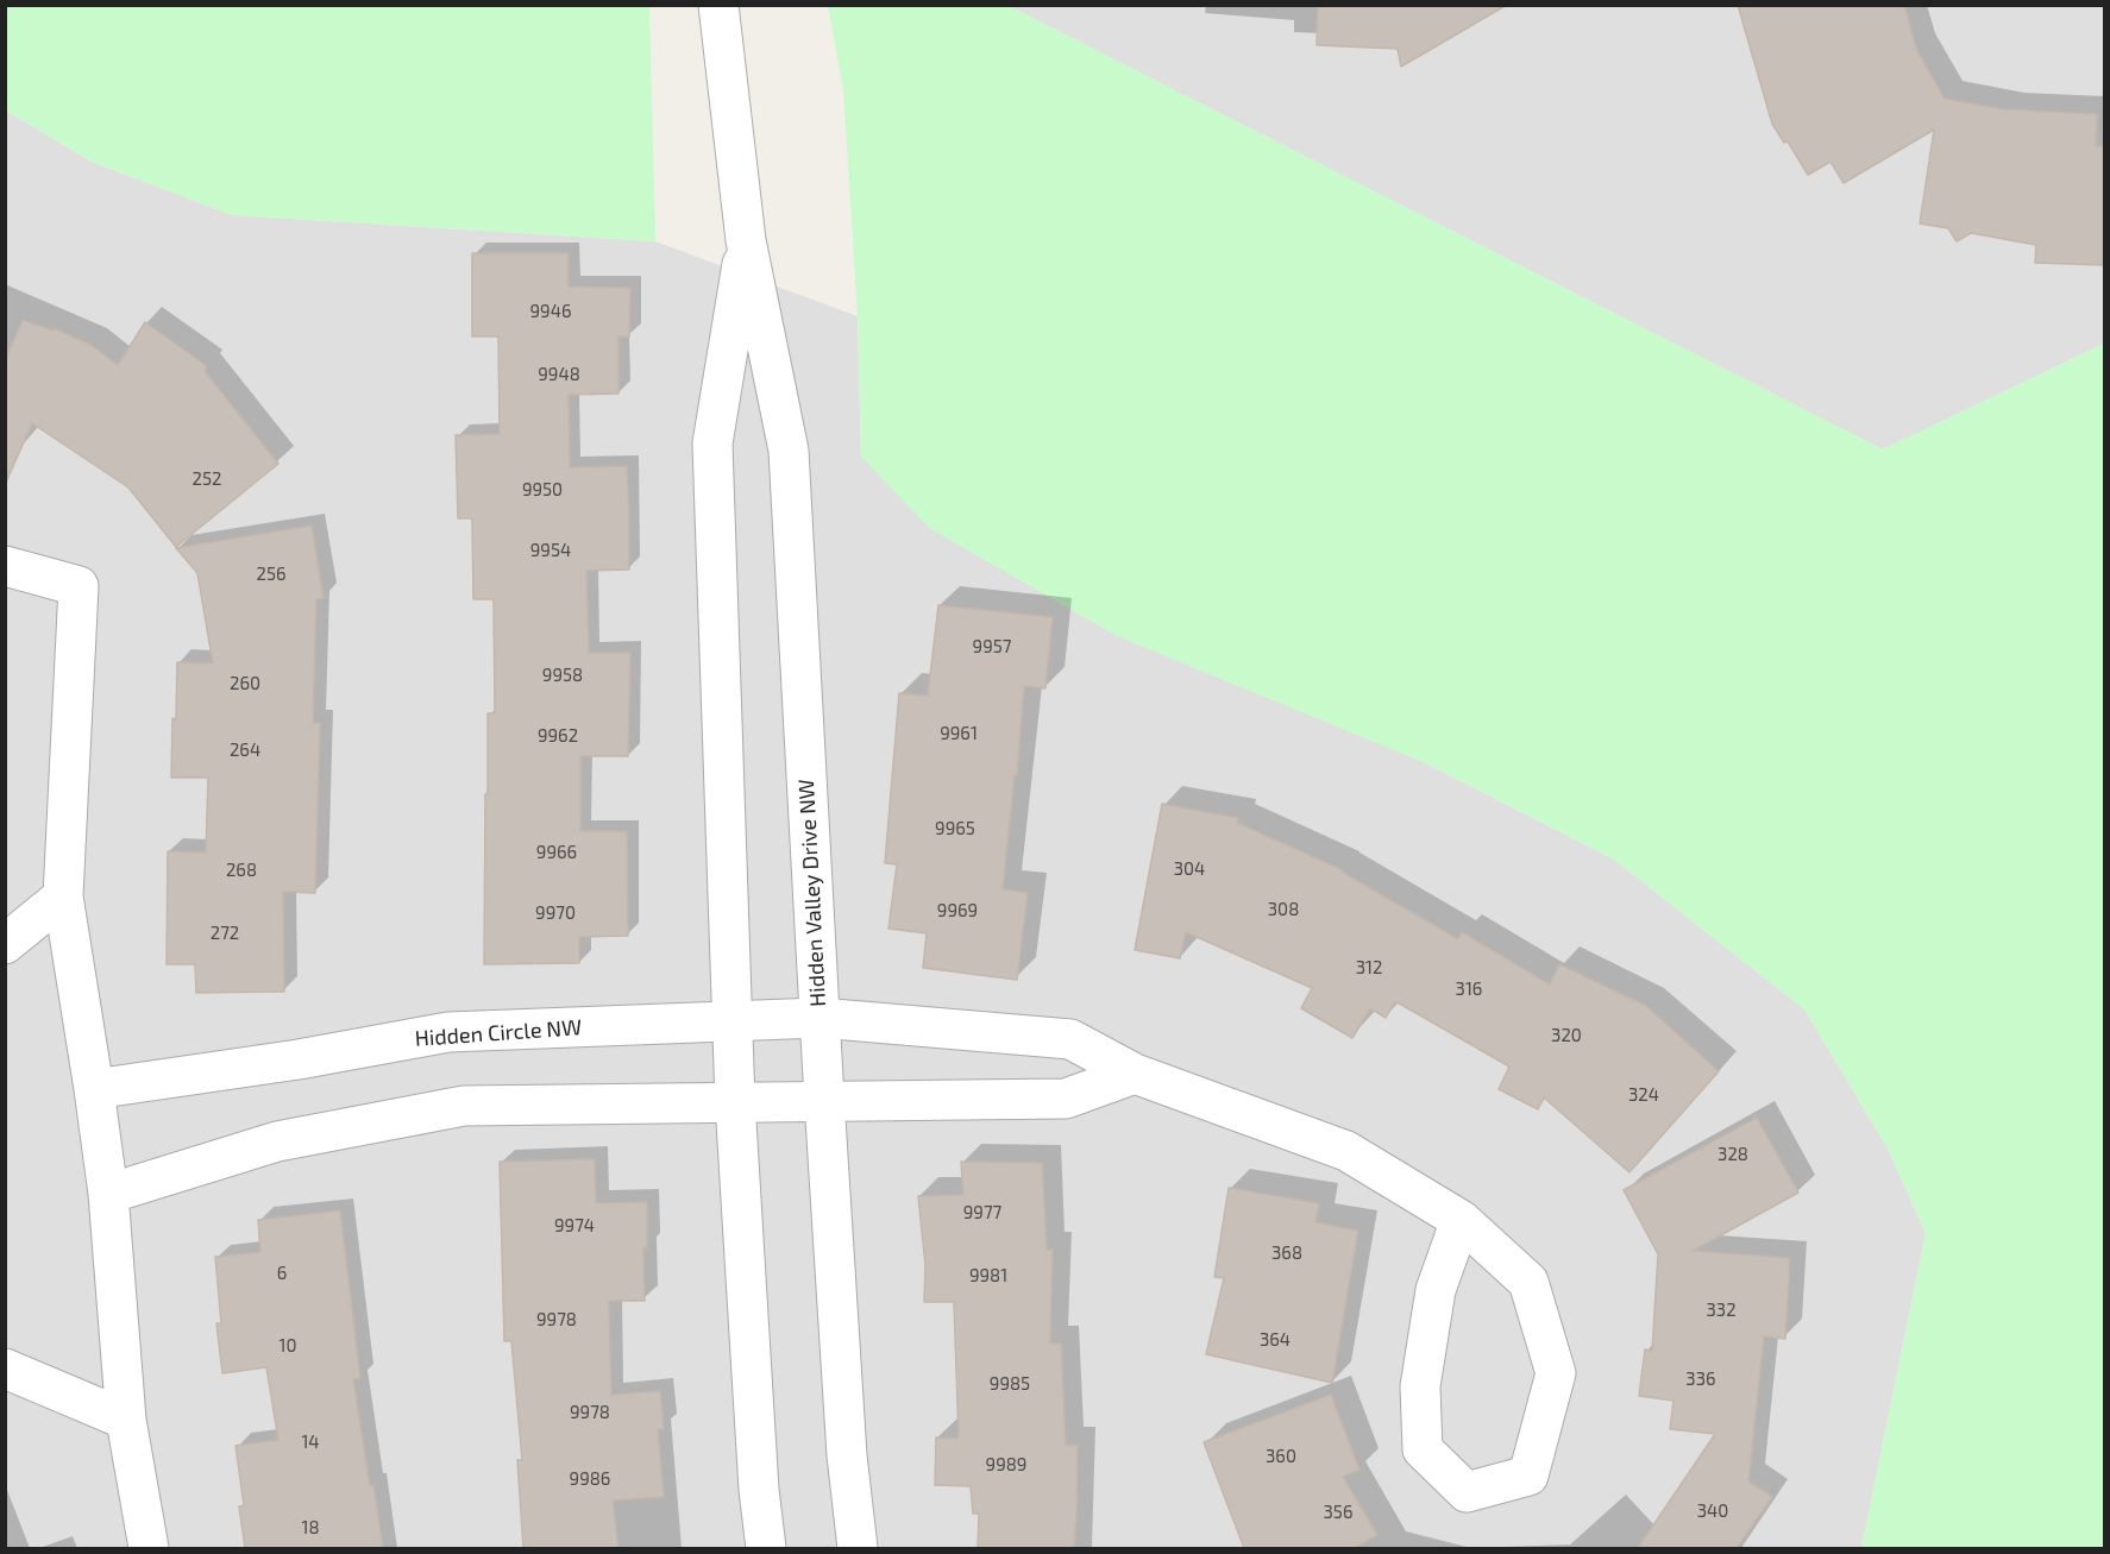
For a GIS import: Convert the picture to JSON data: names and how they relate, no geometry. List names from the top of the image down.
{
  "streets": {
    "street": ["Hidden Valley Drive NW", "Hidden Circle NW"]
  },
  "crossings": [
    ["Hidden Valley Drive NW", "Hidden Circle NW"]
  ],
  "house_numbers": [
    "9946",
    "9948",
    "252",
    "9950",
    "9954",
    "256",
    "9957",
    "9958",
    "260",
    "9961",
    "9962",
    "264",
    "9965",
    "9966",
    "304",
    "268",
    "308",
    "9969",
    "9970",
    "272",
    "312",
    "316",
    "320",
    "324",
    "328",
    "9977",
    "9974",
    "368",
    "6",
    "9981",
    "332",
    "9978",
    "364",
    "10",
    "336",
    "9985",
    "9978",
    "14",
    "360",
    "9989",
    "9986",
    "340",
    "356",
    "18"
  ]
}
